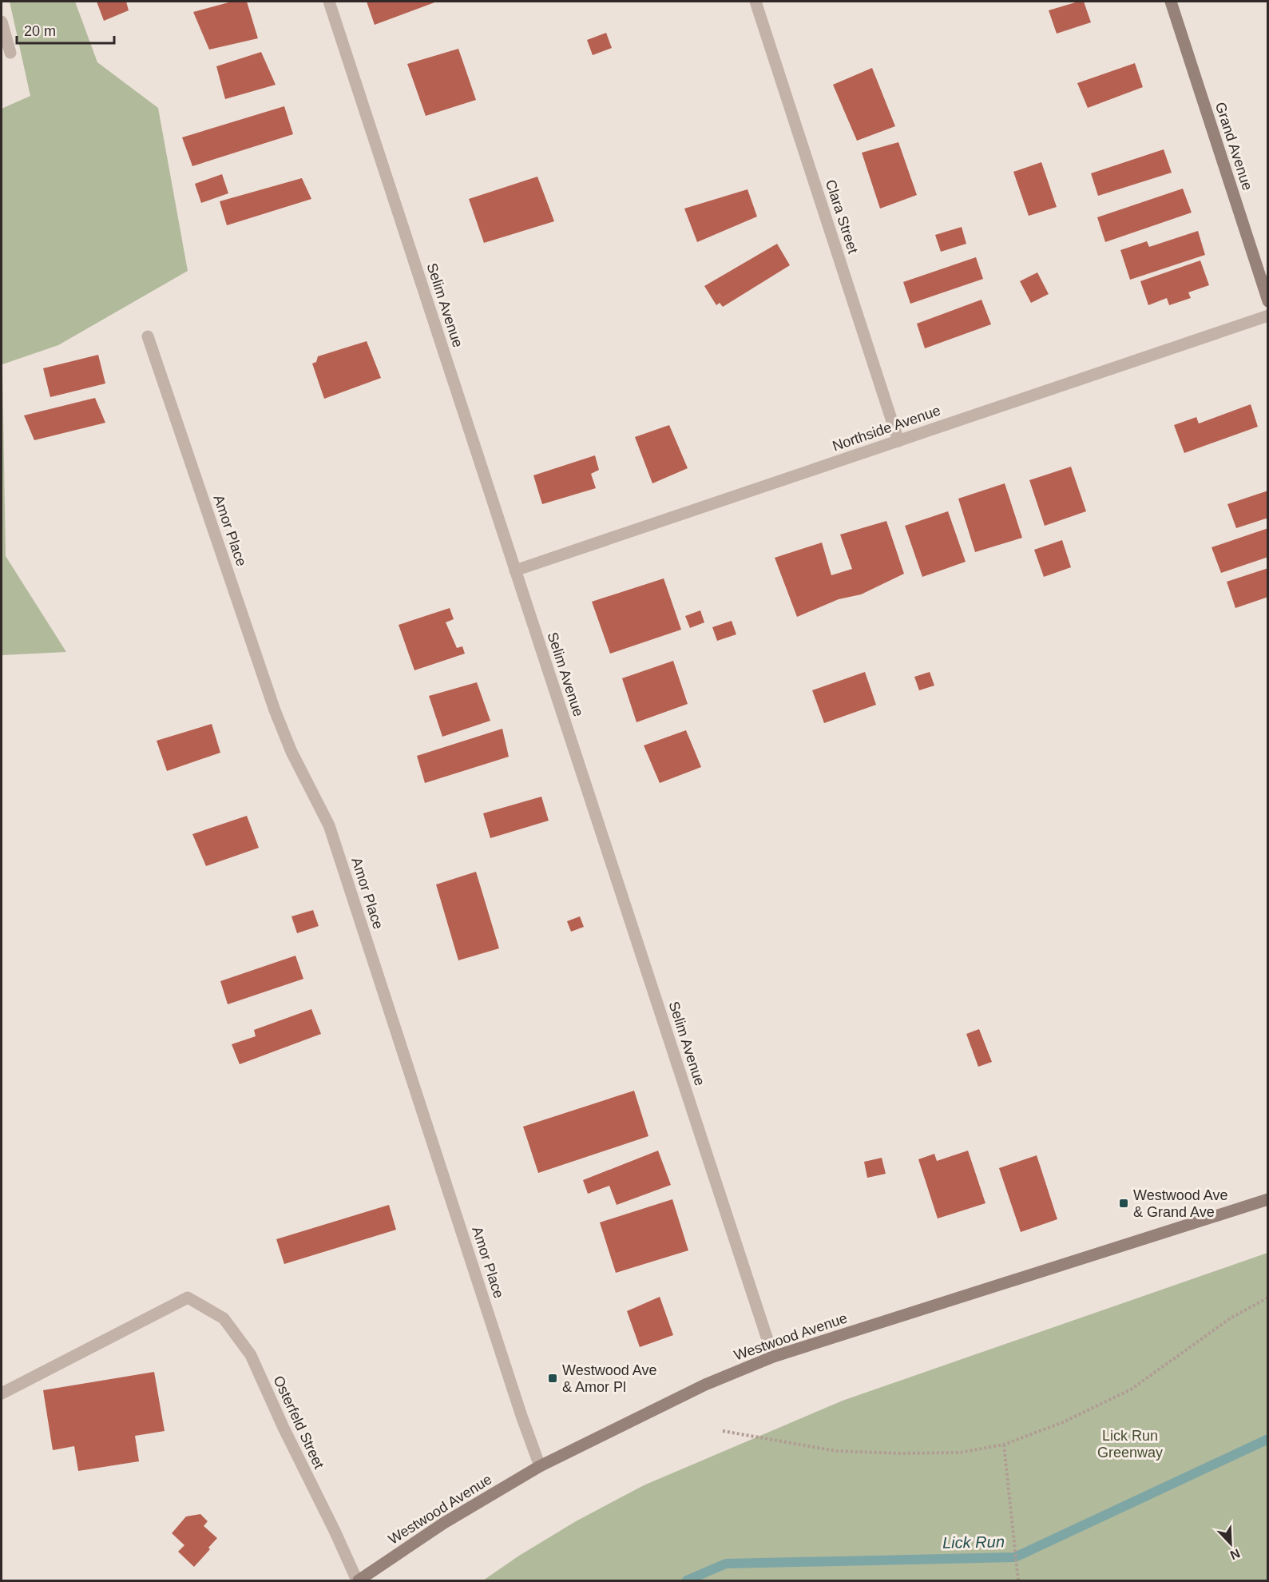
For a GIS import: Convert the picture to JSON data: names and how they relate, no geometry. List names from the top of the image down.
{
  "streets": {
    "main road": ["Grand Avenue", "Westwood Avenue"],
    "street": [
      "Clara Street",
      "Selim Avenue",
      "Northside Avenue",
      "Amor Place",
      "Osterfeld Street"
    ]
  },
  "crossings": [
    ["Clara Street", "Northside Avenue"],
    ["Selim Avenue", "Northside Avenue"],
    ["Selim Avenue", "Westwood Avenue"],
    ["Amor Place", "Westwood Avenue"],
    ["Westwood Avenue", "Osterfeld Street"]
  ],
  "water": ["Lick Run"],
  "parks": ["Lick Run Greenway"],
  "places": {
    "transit": ["Westwood Ave & Grand Ave", "Westwood Ave & Amor Pl"]
  },
  "scale_bar": "20 m",
  "north": "bottom right"
}
